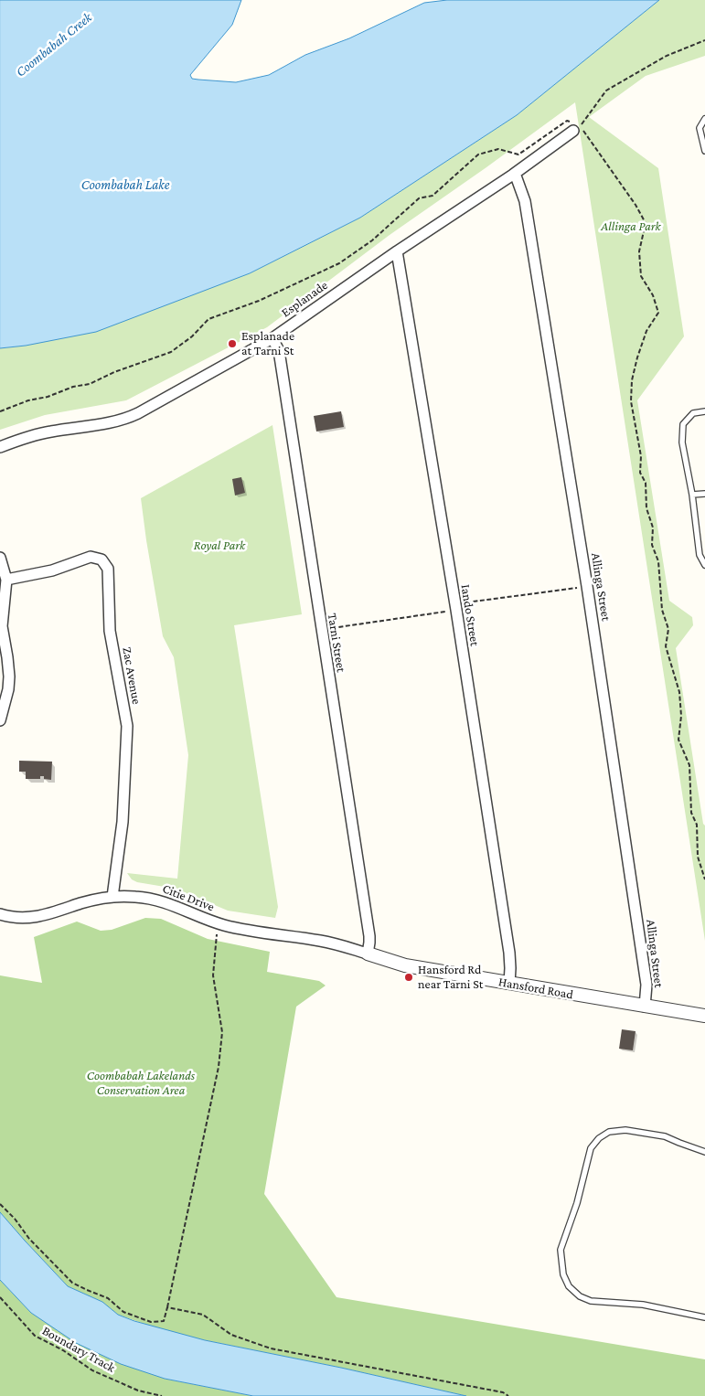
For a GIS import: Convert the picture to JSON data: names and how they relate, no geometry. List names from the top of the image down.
{
  "streets": {
    "street": [
      "Esplanade",
      "Allinga Street",
      "Iando Street",
      "Tarni Street",
      "Zac Avenue",
      "Citie Drive",
      "Hansford Road"
    ],
    "path": ["Boundary Track"]
  },
  "crossings": [
    ["Esplanade", "Allinga Street"],
    ["Esplanade", "Iando Street"],
    ["Esplanade", "Tarni Street"],
    ["Allinga Street", "Hansford Road"],
    ["Iando Street", "Hansford Road"],
    ["Tarni Street", "Citie Drive"],
    ["Tarni Street", "Hansford Road"],
    ["Zac Avenue", "Citie Drive"],
    ["Citie Drive", "Hansford Road"]
  ],
  "water": ["Coombabah Creek", "Coombabah Lake"],
  "parks": ["Allinga Park", "Royal Park", "Coombabah Lakelands Conservation Area"],
  "places": ["Esplanade at Tarni St", "Hansford Rd near Tarni St"]
}
